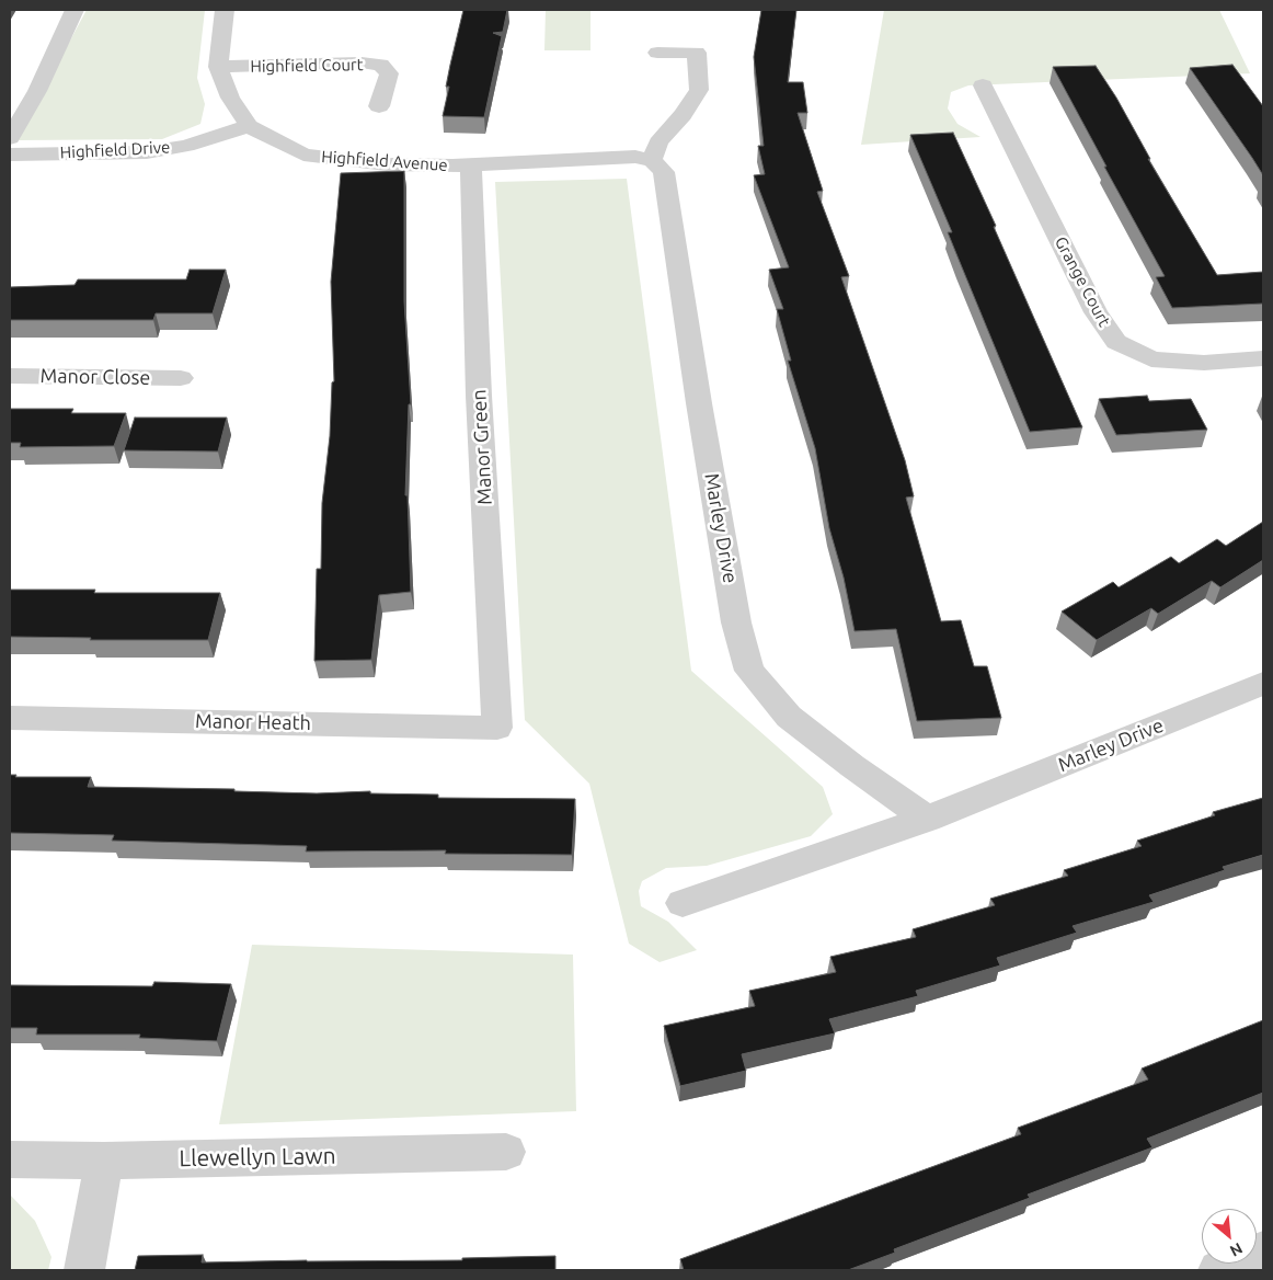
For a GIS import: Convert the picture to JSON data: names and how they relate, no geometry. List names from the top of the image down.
{
  "streets": {
    "street": [
      "Highfield Court",
      "Highfield Drive",
      "Highfield Avenue",
      "Grange Court",
      "Manor Close",
      "Manor Green",
      "Marley Drive",
      "Manor Heath",
      "Llewellyn Lawn"
    ]
  },
  "crossings": [
    ["Highfield Court", "Highfield Avenue"],
    ["Highfield Drive", "Highfield Avenue"],
    ["Highfield Avenue", "Manor Green"],
    ["Highfield Avenue", "Marley Drive"],
    ["Manor Green", "Manor Heath"]
  ],
  "north": "bottom right"
}
